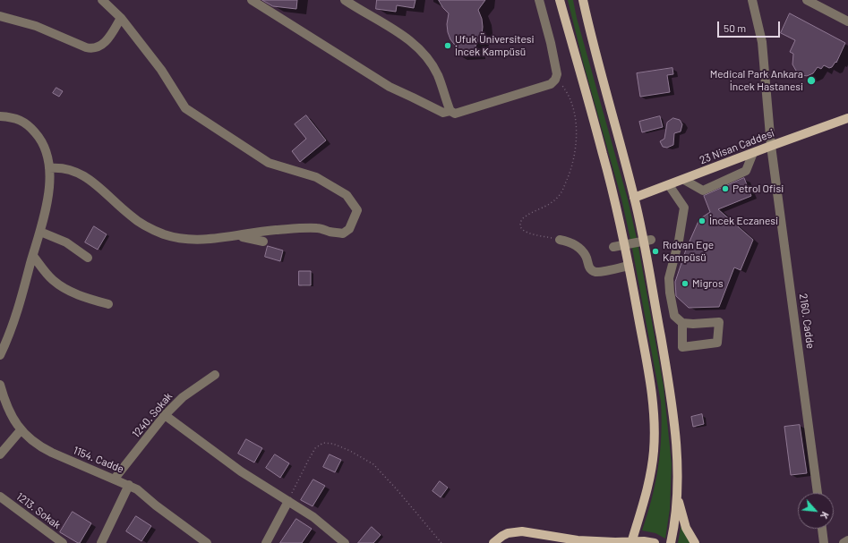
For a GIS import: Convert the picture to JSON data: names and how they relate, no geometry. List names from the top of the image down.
{
  "streets": {
    "main road": ["23 Nisan Caddesi"],
    "street": [
      "2160. Cadde",
      "1240. Sokak",
      "1154. Cadde",
      "1213. Sokak"
    ]
  },
  "crossings": [
    ["23 Nisan Caddesi", "2160. Cadde"],
    ["1240. Sokak", "1154. Cadde"]
  ],
  "places": [
    "Ufuk Üniversitesi İncek Kampüsü",
    "Medical Park Ankara İncek Hastanesi",
    "Petrol Ofisi",
    "İncek Eczanesi",
    "Rıdvan Ege Kampüsü",
    "Migros"
  ],
  "scale_bar": "50 m",
  "north": "bottom right"
}
